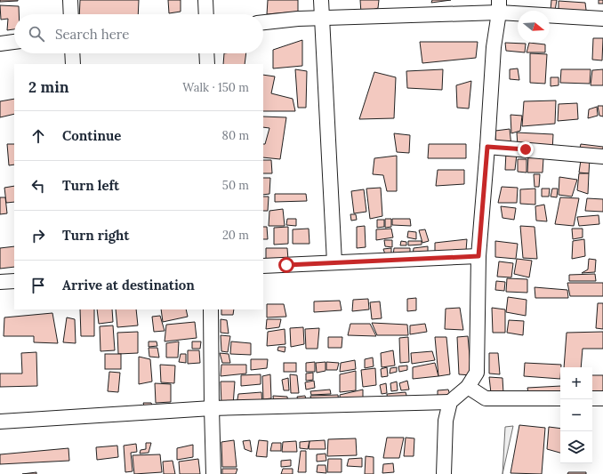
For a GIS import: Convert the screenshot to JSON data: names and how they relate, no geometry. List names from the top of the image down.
{
  "north": "right",
  "page": {
    "search": "Search here",
    "heading": ["2 min", "Walk · 150 m"],
    "list": [
      ["Continue", "80 m"],
      ["Turn left", "50 m"],
      ["Turn right", "20 m"],
      "Arrive at destination"
    ],
    "map_buttons": ["+", "−"]
  }
}
